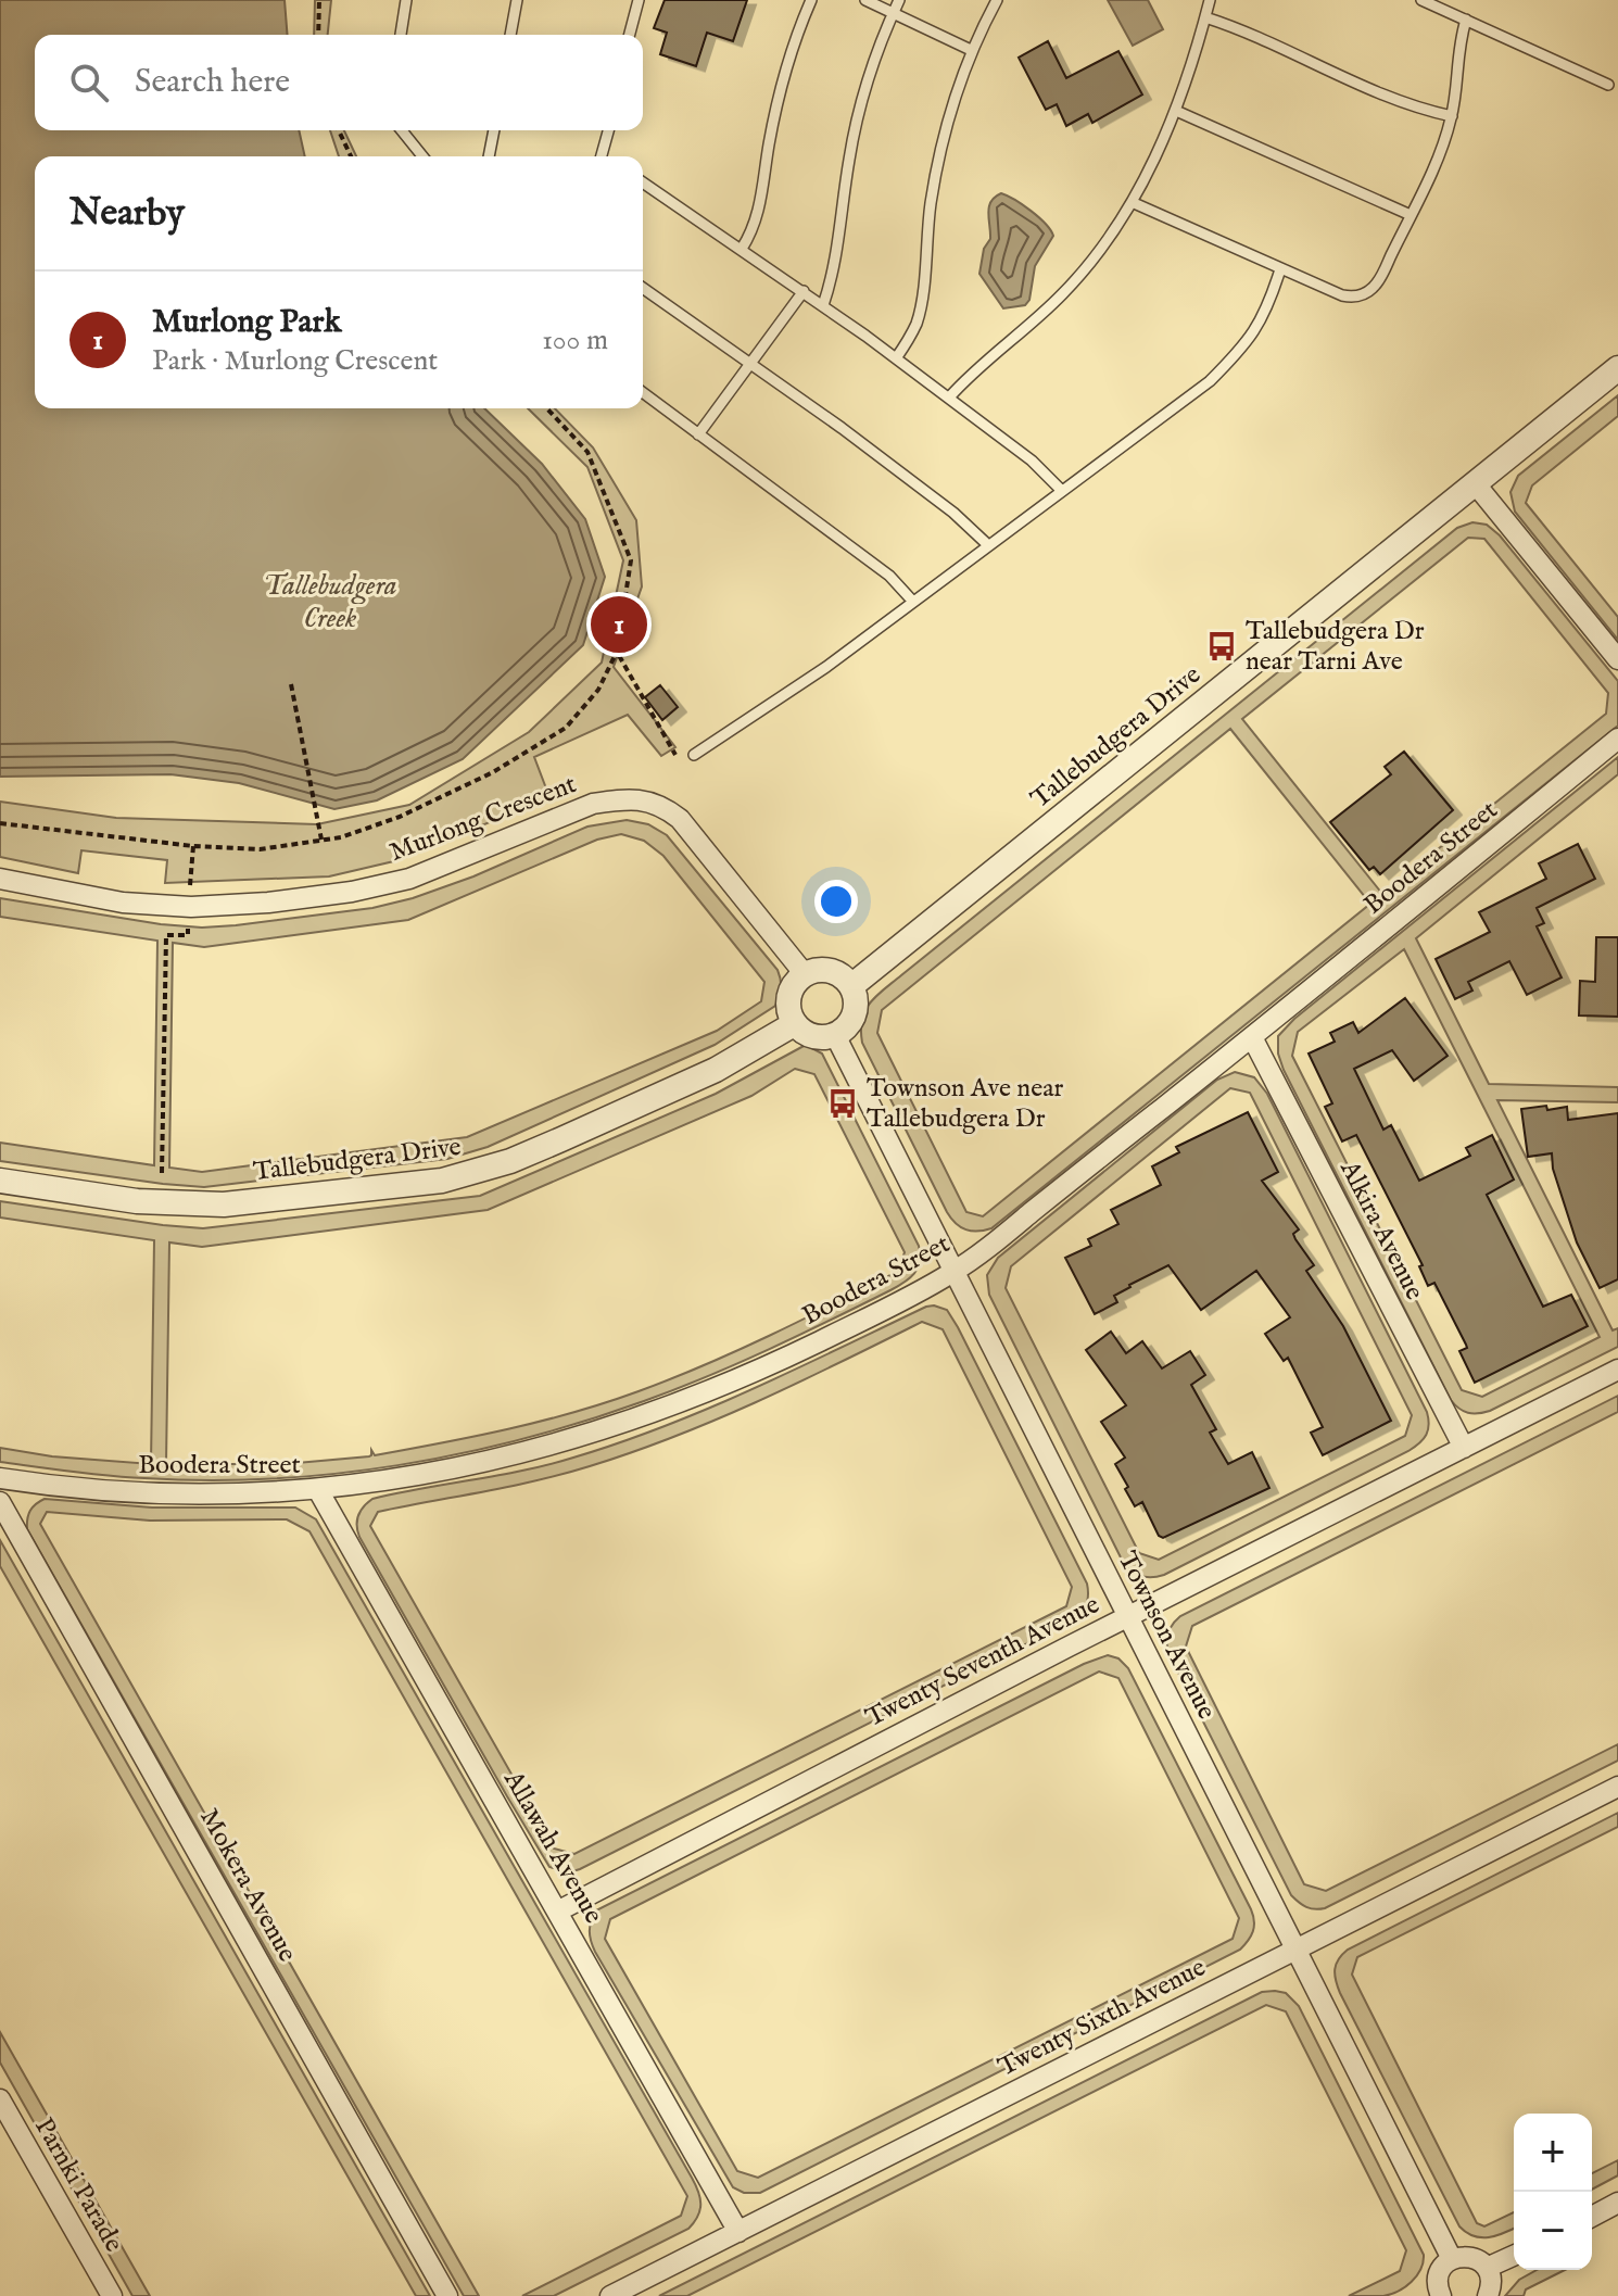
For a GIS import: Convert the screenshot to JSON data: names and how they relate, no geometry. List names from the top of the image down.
{
  "streets": {
    "street": [
      "Tallebudgera Drive",
      "Murlong Crescent",
      "Boodera Street",
      "Alkira Avenue",
      "Townson Avenue",
      "Twenty Seventh Avenue",
      "Allawah Avenue",
      "Mokera Avenue",
      "Twenty Sixth Avenue",
      "Parnki Parade"
    ]
  },
  "crossings": [
    ["Tallebudgera Drive", "Murlong Crescent"],
    ["Tallebudgera Drive", "Townson Avenue"],
    ["Murlong Crescent", "Townson Avenue"],
    ["Boodera Street", "Alkira Avenue"],
    ["Boodera Street", "Townson Avenue"],
    ["Boodera Street", "Allawah Avenue"],
    ["Alkira Avenue", "Twenty Seventh Avenue"],
    ["Townson Avenue", "Twenty Seventh Avenue"],
    ["Townson Avenue", "Twenty Sixth Avenue"],
    ["Twenty Seventh Avenue", "Allawah Avenue"],
    ["Allawah Avenue", "Twenty Sixth Avenue"]
  ],
  "water": ["Tallebudgera Creek"],
  "places": {
    "bus stop": ["Tallebudgera Dr near Tarni Ave", "Townson Ave near Tallebudgera Dr"]
  },
  "page": {
    "search": "Search here",
    "heading": "Nearby",
    "list": [
      {
        "mark": "1",
        "name": "Murlong Park",
        "note": "Park · Murlong Crescent",
        "value": "100 m"
      }
    ],
    "pins": "1",
    "map_buttons": ["+", "−"]
  }
}
